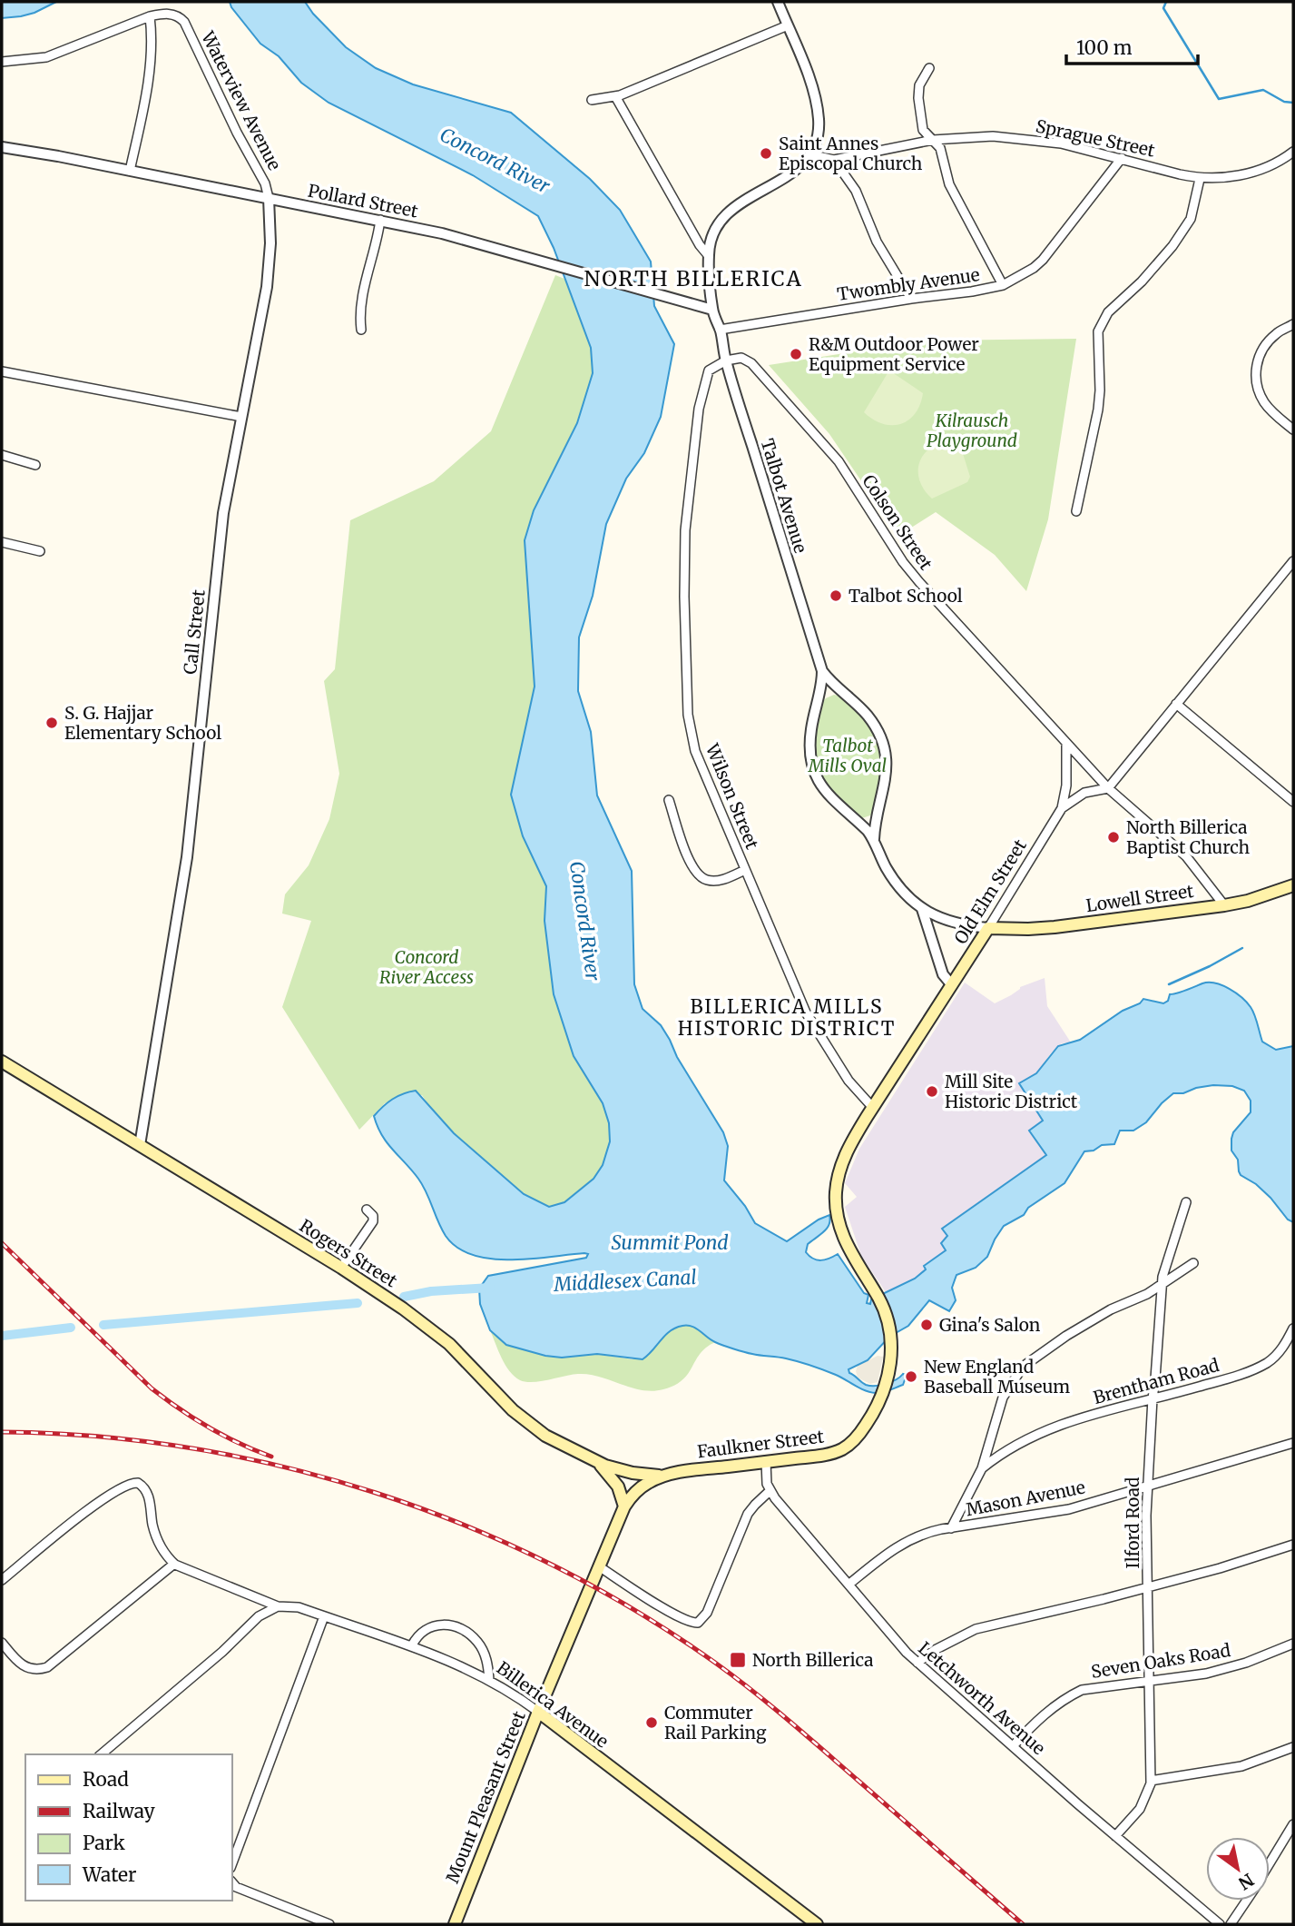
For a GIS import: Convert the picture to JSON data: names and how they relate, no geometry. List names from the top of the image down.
{
  "streets": {
    "main road": [
      "Old Elm Street",
      "Lowell Street",
      "Rogers Street",
      "Faulkner Street",
      "Billerica Avenue",
      "Mount Pleasant Street"
    ],
    "street": [
      "Waterview Avenue",
      "Sprague Street",
      "Pollard Street",
      "Twombly Avenue",
      "Talbot Avenue",
      "Colson Street",
      "Call Street",
      "Wilson Street",
      "Brentham Road",
      "Mason Avenue",
      "Ilford Road",
      "Seven Oaks Road",
      "Letchworth Avenue"
    ]
  },
  "crossings": [
    ["Waterview Avenue", "Pollard Street"],
    ["Waterview Avenue", "Call Street"],
    ["Sprague Street", "Twombly Avenue"],
    ["Pollard Street", "Call Street"],
    ["Twombly Avenue", "Talbot Avenue"],
    ["Talbot Avenue", "Colson Street"],
    ["Talbot Avenue", "Wilson Street"],
    ["Talbot Avenue", "Old Elm Street"],
    ["Talbot Avenue", "Lowell Street"],
    ["Colson Street", "Wilson Street"],
    ["Colson Street", "Old Elm Street"],
    ["Colson Street", "Lowell Street"],
    ["Call Street", "Rogers Street"],
    ["Wilson Street", "Old Elm Street"],
    ["Old Elm Street", "Lowell Street"],
    ["Old Elm Street", "Faulkner Street"],
    ["Rogers Street", "Faulkner Street"],
    ["Rogers Street", "Mount Pleasant Street"],
    ["Brentham Road", "Ilford Road"],
    ["Faulkner Street", "Mount Pleasant Street"],
    ["Mason Avenue", "Ilford Road"],
    ["Mason Avenue", "Letchworth Avenue"],
    ["Ilford Road", "Seven Oaks Road"],
    ["Ilford Road", "Letchworth Avenue"],
    ["Seven Oaks Road", "Letchworth Avenue"],
    ["Billerica Avenue", "Mount Pleasant Street"]
  ],
  "districts": ["NORTH BILLERICA", "BILLERICA MILLS HISTORIC DISTRICT"],
  "water": ["Concord River", "Summit Pond", "Middlesex Canal"],
  "parks": ["Kilrausch Playground", "Talbot Mills Oval", "Concord River Access"],
  "places": {
    "other": [
      "Saint Annes Episcopal Church",
      "R&M Outdoor Power Equipment Service",
      "Talbot School",
      "S. G. Hajjar Elementary School",
      "North Billerica Baptist Church",
      "Mill Site Historic District",
      "Gina's Salon",
      "New England Baseball Museum",
      "Commuter Rail Parking"
    ],
    "transit": ["North Billerica"]
  },
  "legend": [
    "Road",
    "Railway",
    "Park",
    "Water"
  ],
  "scale_bar": "100 m",
  "north": "bottom right"
}
